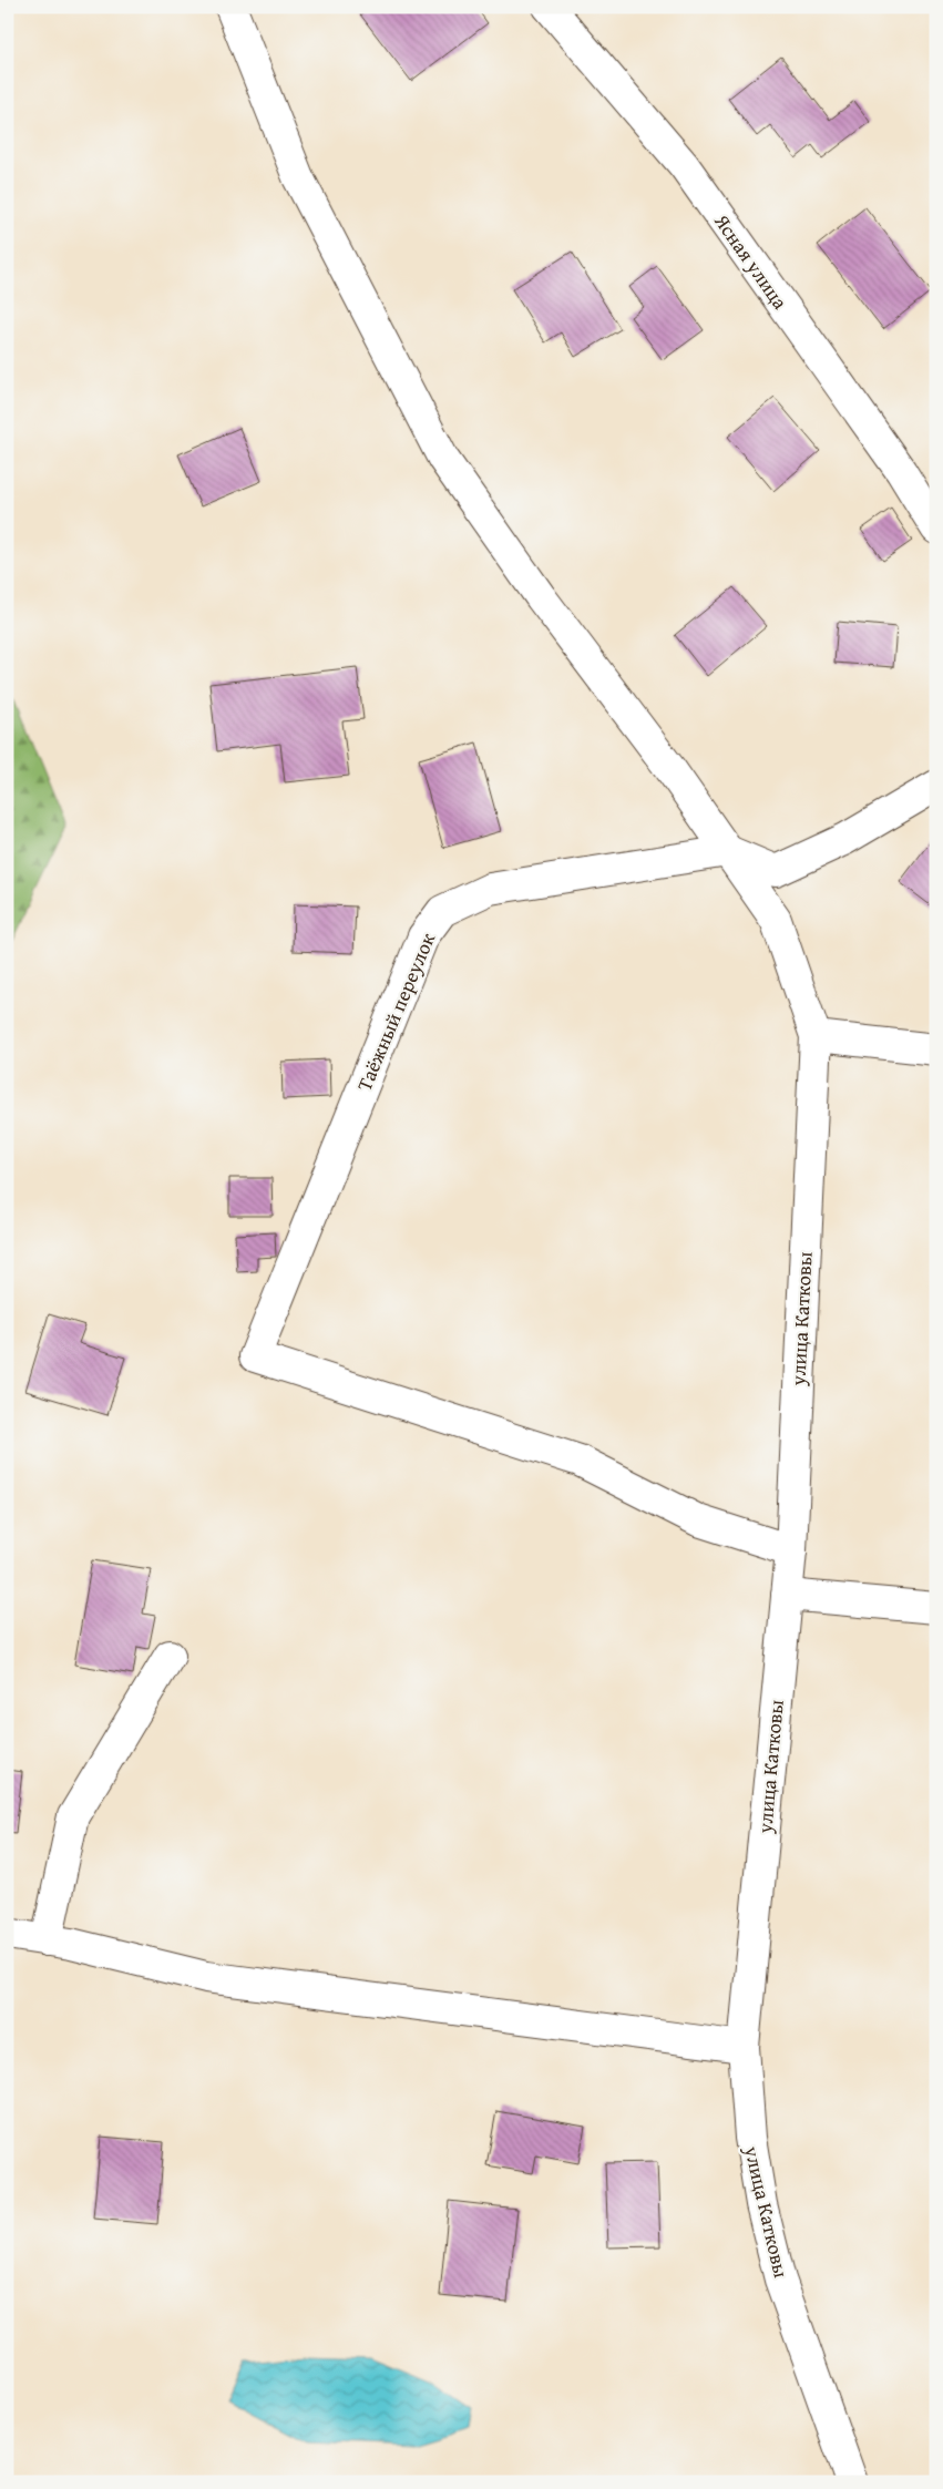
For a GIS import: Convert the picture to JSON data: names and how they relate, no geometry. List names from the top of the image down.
{
  "streets": {
    "street": ["Ясная улица", "Таёжный переулок", "улица Катковы"]
  },
  "crossings": [
    ["Таёжный переулок", "улица Катковы"]
  ]
}
